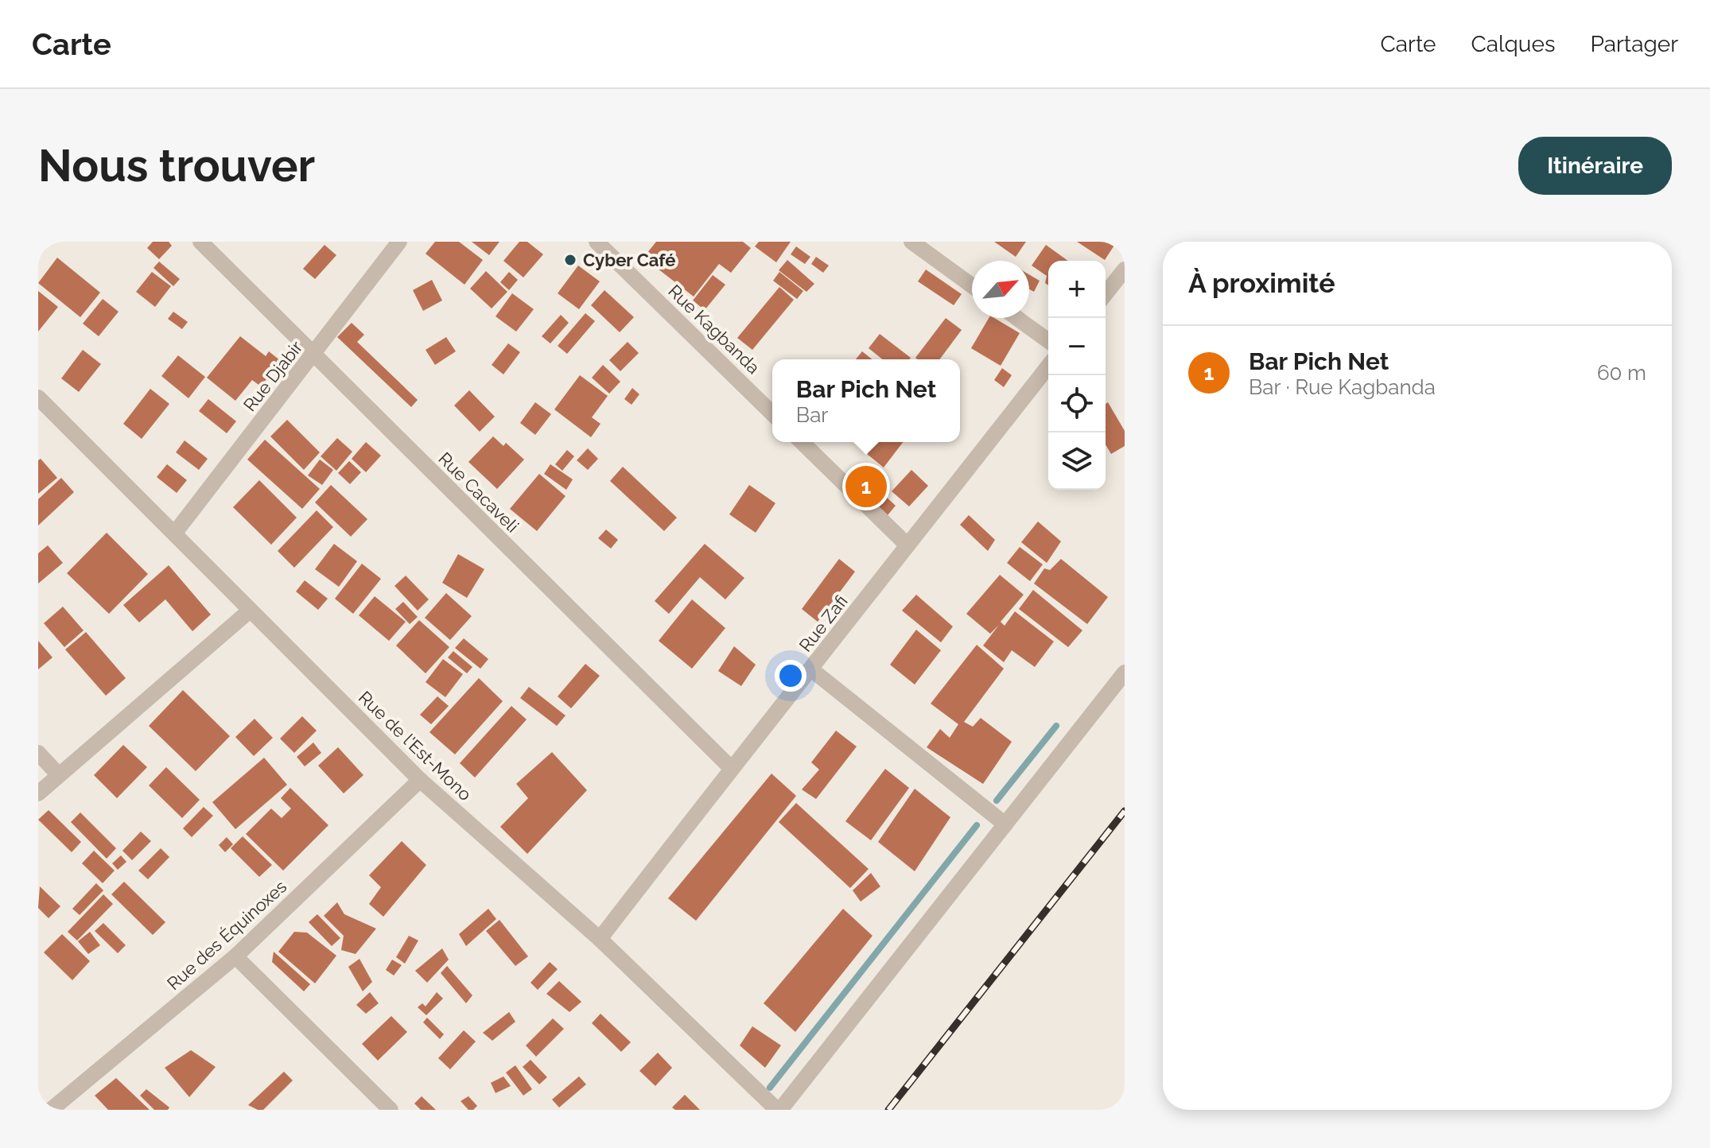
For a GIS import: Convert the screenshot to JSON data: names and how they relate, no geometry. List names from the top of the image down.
{
  "streets": {
    "street": [
      "Rue Kagbanda",
      "Rue Djabir",
      "Rue Cacaveli",
      "Rue Zafi",
      "Rue de l'Est-Mono",
      "Rue des Équinoxes"
    ]
  },
  "crossings": [
    ["Rue Djabir", "Rue Cacaveli"],
    ["Rue Djabir", "Rue de l'Est-Mono"],
    ["Rue Cacaveli", "Rue Zafi"],
    ["Rue Zafi", "Rue de l'Est-Mono"],
    ["Rue de l'Est-Mono", "Rue des Équinoxes"]
  ],
  "places": ["Cyber Café"],
  "north": "top right",
  "page": {
    "header": "Carte",
    "nav": ["Carte", "Calques", "Partager"],
    "buttons": "Itinéraire",
    "title": "Nous trouver",
    "heading": "À proximité",
    "map_buttons": ["+", "−"],
    "list": [
      {
        "mark": "1",
        "name": "Bar Pich Net",
        "note": "Bar · Rue Kagbanda",
        "value": "60 m"
      }
    ],
    "popup": ["Bar Pich Net", "Bar"],
    "pins": "1"
  }
}
